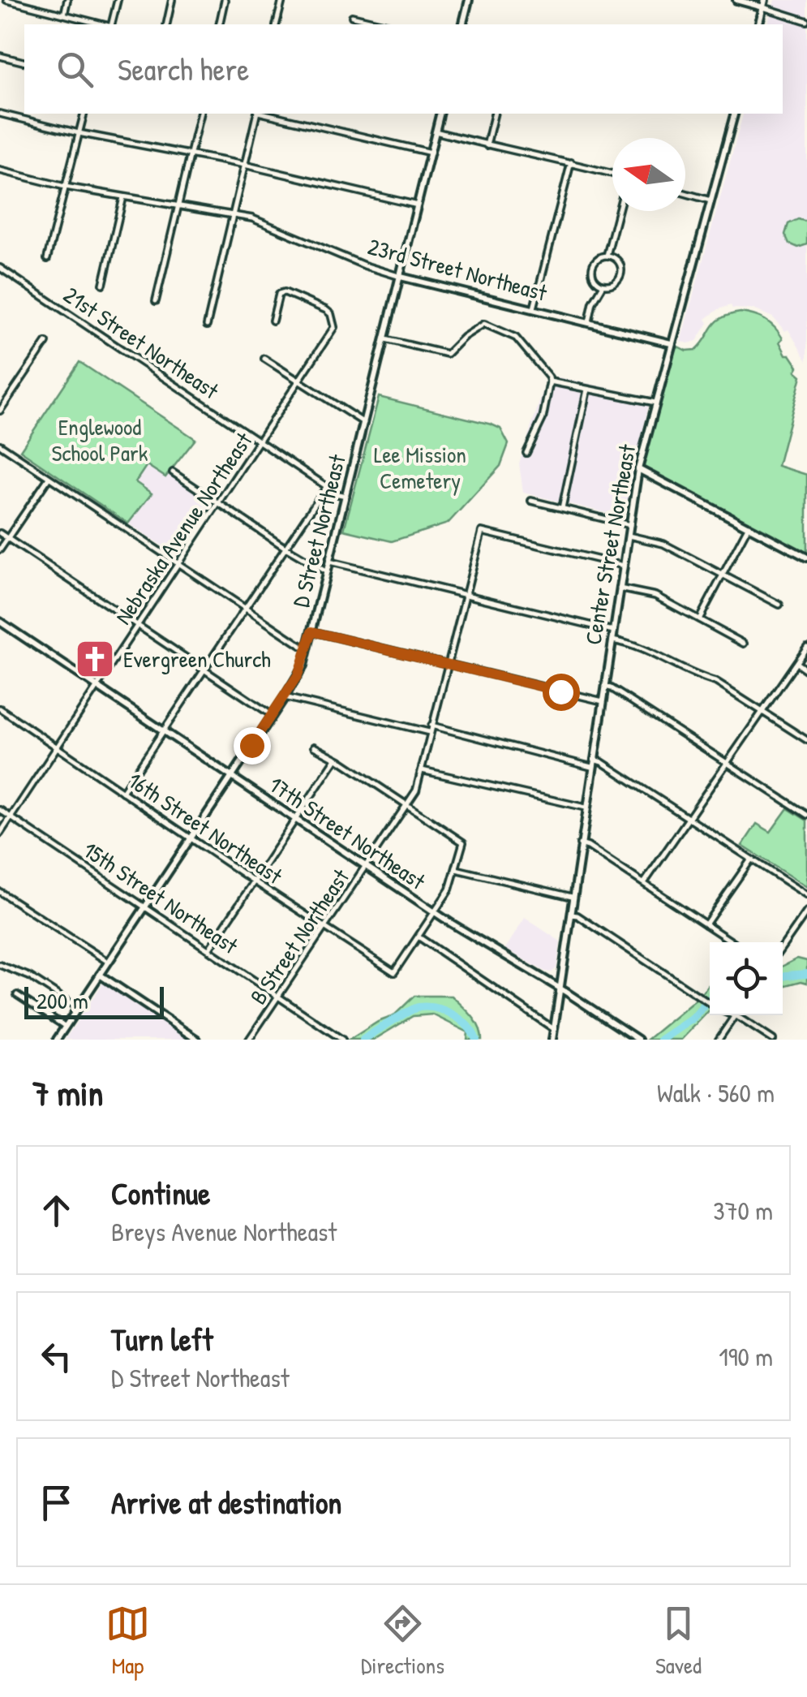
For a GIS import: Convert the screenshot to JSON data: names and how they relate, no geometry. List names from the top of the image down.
{
  "streets": {
    "main road": [
      "23rd Street Northeast",
      "D Street Northeast",
      "Center Street Northeast",
      "17th Street Northeast"
    ],
    "street": [
      "21st Street Northeast",
      "Nebraska Avenue Northeast",
      "16th Street Northeast",
      "15th Street Northeast",
      "B Street Northeast"
    ]
  },
  "crossings": [
    ["23rd Street Northeast", "D Street Northeast"],
    ["23rd Street Northeast", "Center Street Northeast"],
    ["21st Street Northeast", "Nebraska Avenue Northeast"],
    ["21st Street Northeast", "D Street Northeast"],
    ["Nebraska Avenue Northeast", "16th Street Northeast"],
    ["Nebraska Avenue Northeast", "17th Street Northeast"],
    ["Nebraska Avenue Northeast", "15th Street Northeast"],
    ["D Street Northeast", "16th Street Northeast"],
    ["D Street Northeast", "17th Street Northeast"],
    ["D Street Northeast", "15th Street Northeast"],
    ["Center Street Northeast", "17th Street Northeast"],
    ["Center Street Northeast", "B Street Northeast"],
    ["16th Street Northeast", "B Street Northeast"],
    ["17th Street Northeast", "B Street Northeast"],
    ["15th Street Northeast", "B Street Northeast"]
  ],
  "parks": ["Englewood School Park", "Lee Mission Cemetery"],
  "places": {
    "church": ["Evergreen Church"]
  },
  "scale_bar": "200 m",
  "north": "left",
  "page": {
    "search": "Search here",
    "scale": "200 m",
    "heading": ["7 min", "Walk · 560 m"],
    "list": [
      ["Continue", "Breys Avenue Northeast", "370 m"],
      ["Turn left", "D Street Northeast", "190 m"],
      "Arrive at destination"
    ],
    "nav": ["Map", "Directions", "Saved"]
  }
}
